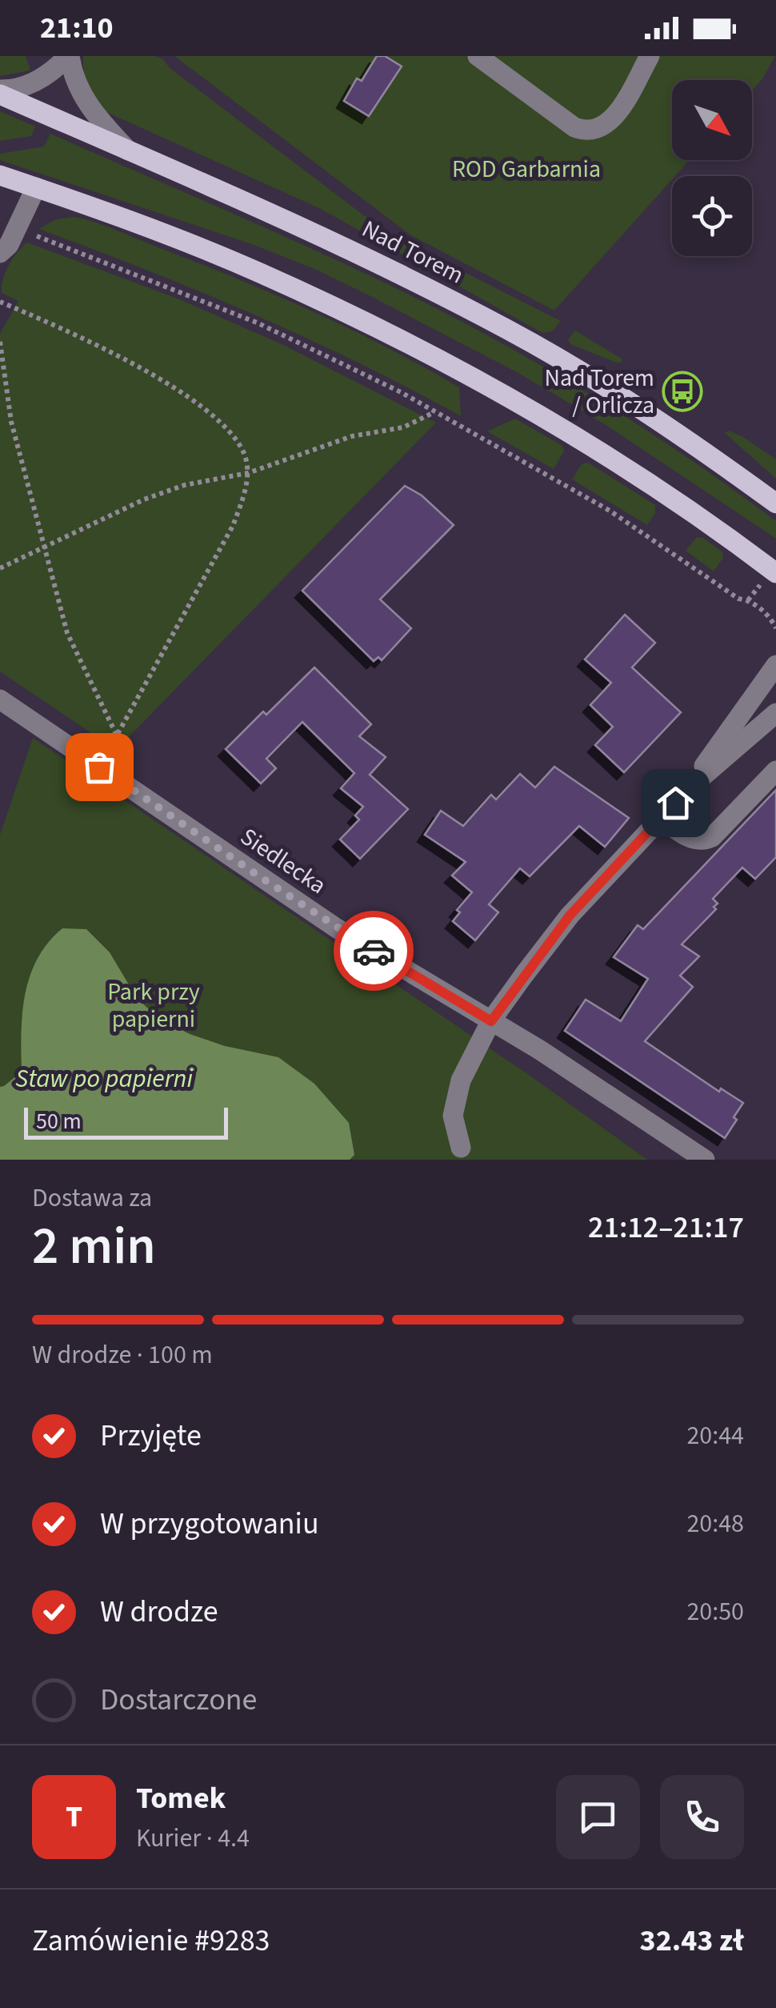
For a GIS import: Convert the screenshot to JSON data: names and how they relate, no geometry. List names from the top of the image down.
{
  "streets": {
    "main road": ["Nad Torem"],
    "street": ["Siedlecka"]
  },
  "water": ["Staw po papierni"],
  "parks": ["ROD Garbarnia", "Park przy papierni"],
  "places": {
    "bus stop": ["Nad Torem / Orlicza"]
  },
  "scale_bar": "50 m",
  "north": "bottom right",
  "page": {
    "status": "21:10",
    "scale": "50 m",
    "heading": ["2 min", "Dostawa za", "21:12–21:17"],
    "panel": [
      "Tomek",
      "Kurier · 4.4",
      "Zamówienie #9283",
      "32.43 zł"
    ],
    "bar": "W drodze · 100 m",
    "list": [
      ["Przyjęte", "20:44"],
      ["W przygotowaniu", "20:48"],
      ["W drodze", "20:50"],
      "Dostarczone"
    ],
    "round": "T"
  }
}
